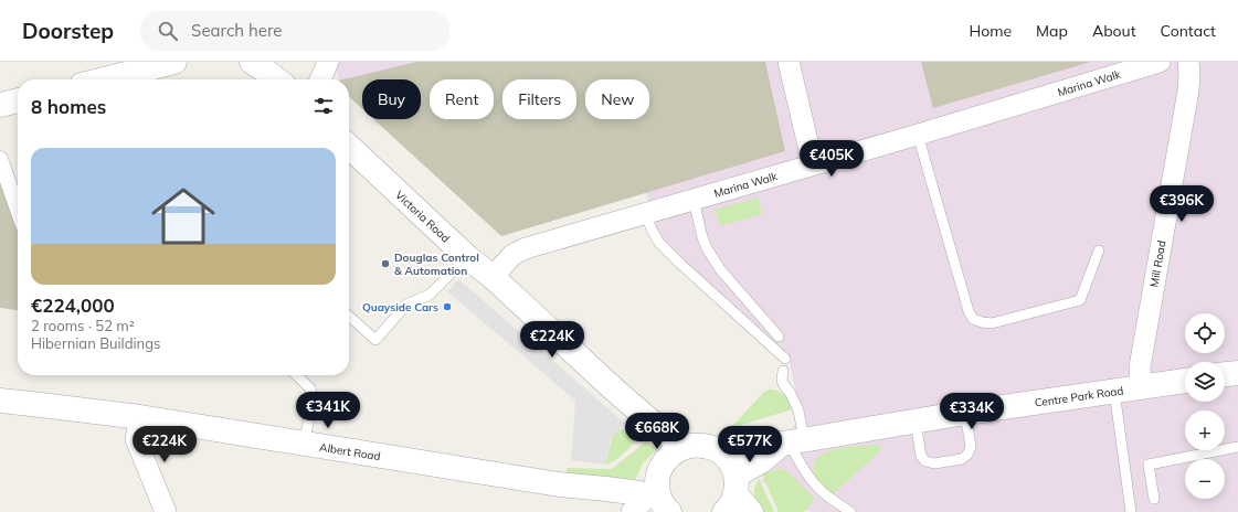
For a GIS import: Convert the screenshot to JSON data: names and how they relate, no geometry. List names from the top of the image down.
{
  "streets": {
    "street": [
      "Marina Walk",
      "Victoria Road",
      "Mill Road",
      "Centre Park Road",
      "Albert Road"
    ]
  },
  "crossings": [
    ["Marina Walk", "Victoria Road"],
    ["Mill Road", "Centre Park Road"]
  ],
  "places": ["Douglas Control & Automation", "Quayside Cars"],
  "page": {
    "header": "Doorstep",
    "search": "Search here",
    "nav": [
      "Home",
      "Map",
      "About",
      "Contact"
    ],
    "chip": [
      "Buy",
      "Rent",
      "Filters",
      "New"
    ],
    "heading": "8 homes",
    "list": [
      {
        "name": "€224,000",
        "note": "2 rooms · 52 m² · Hibernian Buildings"
      }
    ],
    "price": [
      "€405K",
      "€396K",
      "€224K",
      "€341K",
      "€334K",
      "€668K",
      "€224K",
      "€577K"
    ],
    "map_buttons": ["+", "−"]
  }
}
